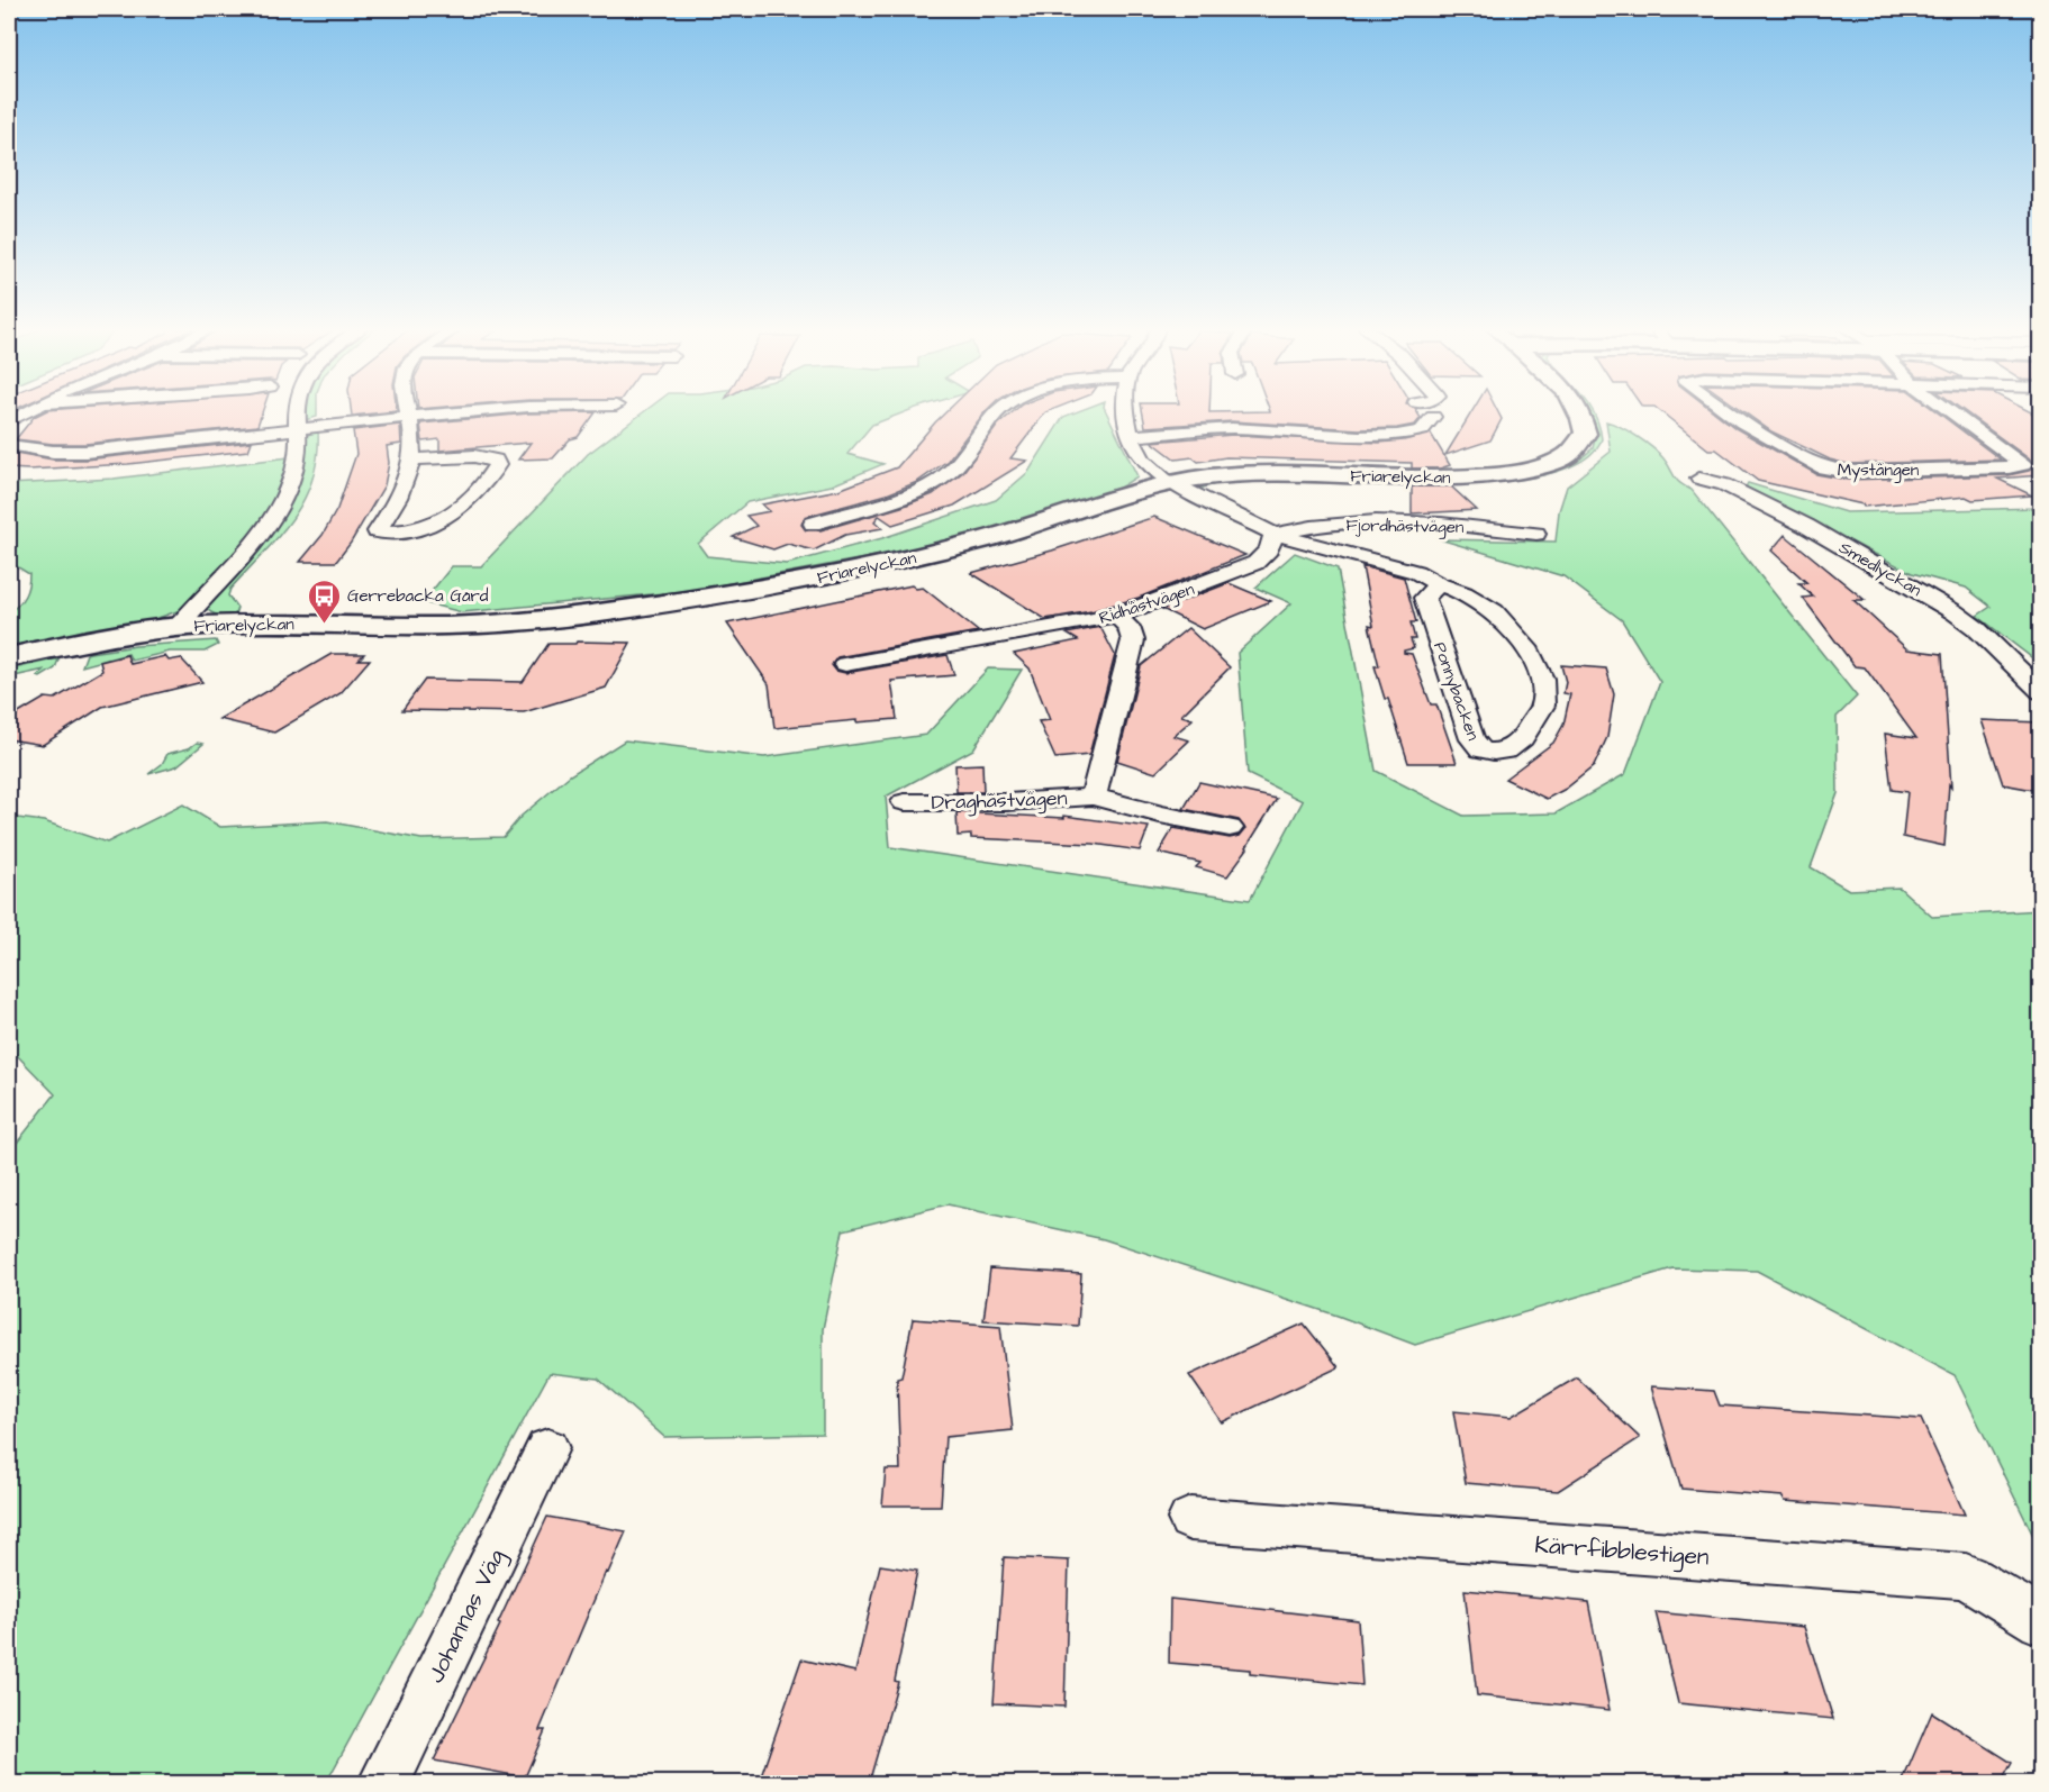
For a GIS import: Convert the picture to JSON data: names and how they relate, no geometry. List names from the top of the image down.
{
  "streets": {
    "street": [
      "Mystängen",
      "Friarelyckan",
      "Fjordhästvägen",
      "Smedlyckan",
      "Ridhästvägen",
      "Ponnybacken",
      "Draghästvägen",
      "Kärrfibblestigen",
      "Johannas Väg"
    ]
  },
  "crossings": [
    ["Fjordhästvägen", "Ridhästvägen"],
    ["Fjordhästvägen", "Ponnybacken"],
    ["Ridhästvägen", "Ponnybacken"],
    ["Ridhästvägen", "Draghästvägen"]
  ],
  "places": {
    "bus stop": ["Gerrebacka Gård"]
  }
}
